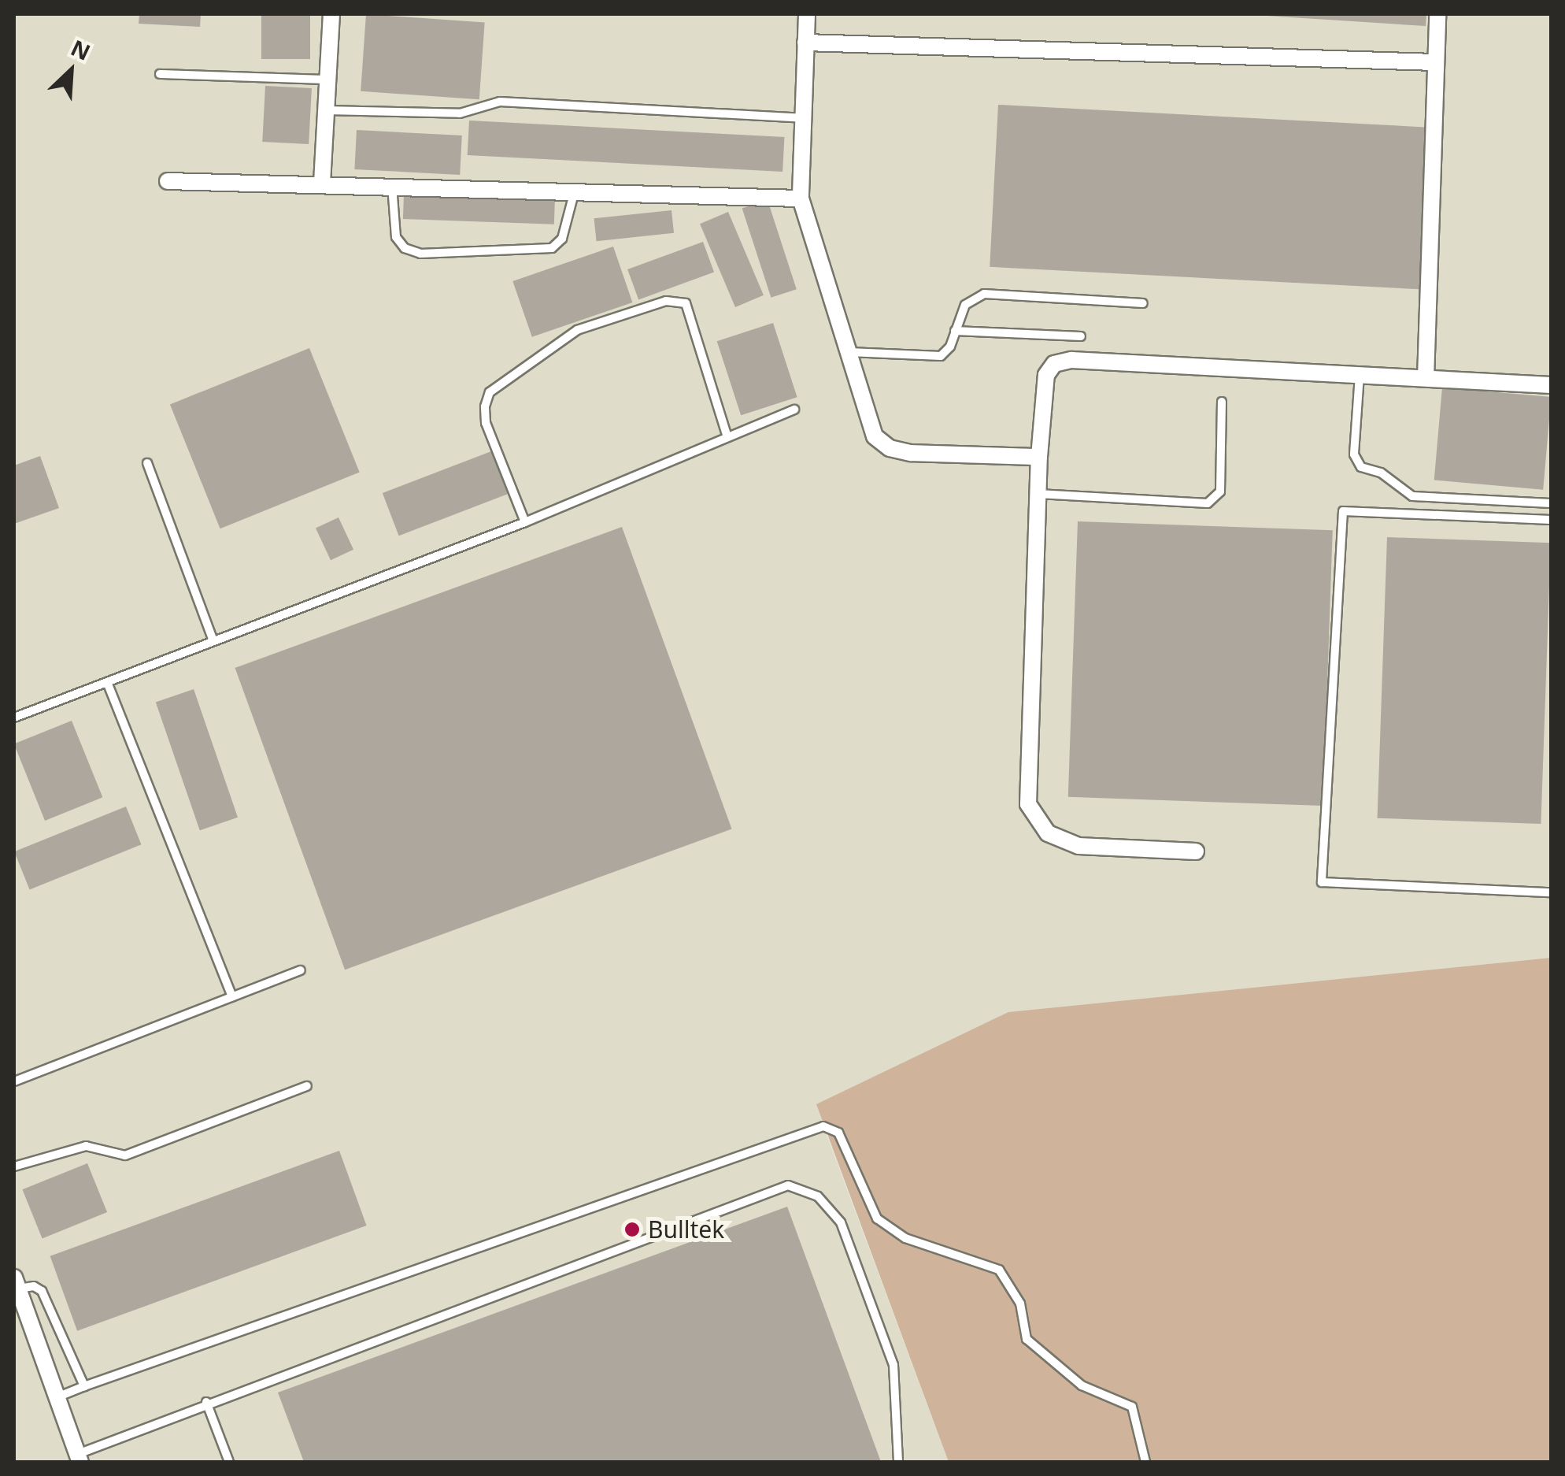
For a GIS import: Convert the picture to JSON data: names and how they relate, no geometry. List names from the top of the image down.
{
  "places": ["Bulltek"],
  "north": "top right"
}
